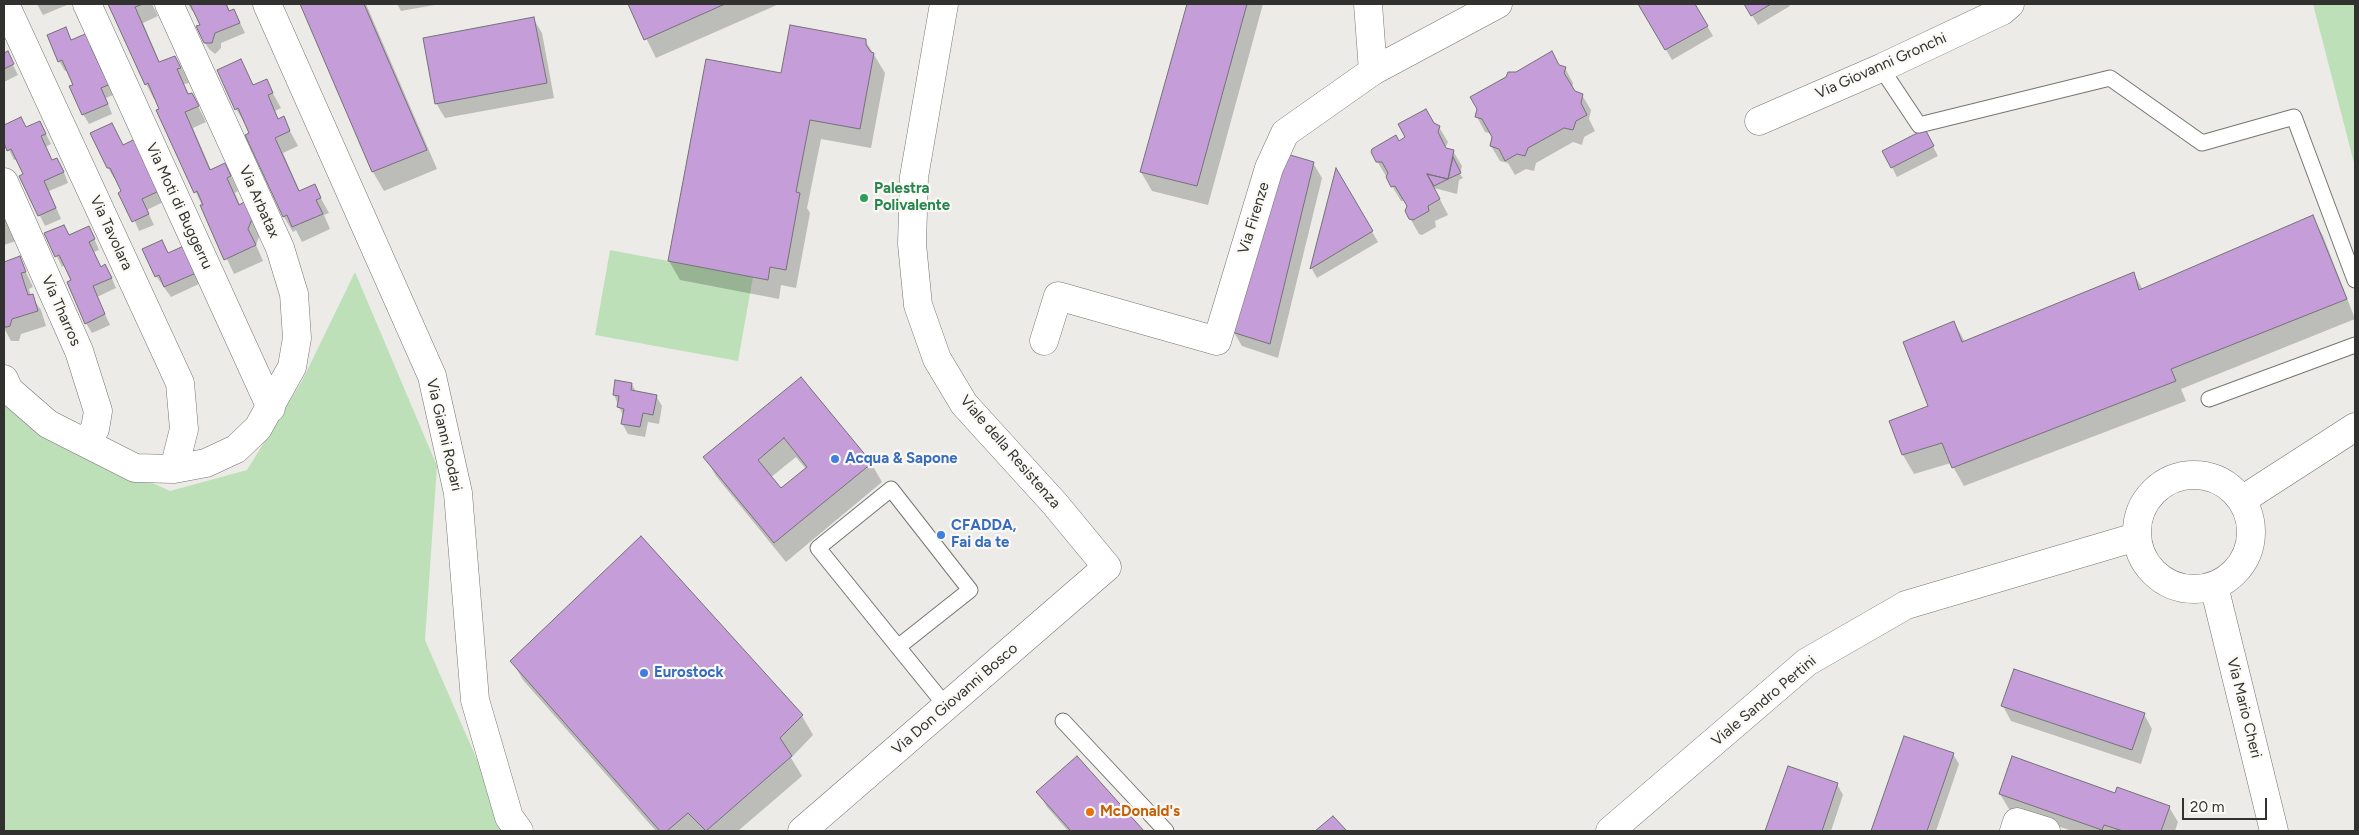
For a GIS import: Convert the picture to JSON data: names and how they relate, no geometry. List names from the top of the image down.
{
  "streets": {
    "street": [
      "Via Giovanni Gronchi",
      "Via Arbatax",
      "Via Moti di Buggerru",
      "Via Firenze",
      "Via Tavolara",
      "Via Tharros",
      "Via Gianni Rodari",
      "Viale della Resistenza",
      "Via Don Giovanni Bosco",
      "Viale Sandro Pertini",
      "Via Mario Cheri"
    ]
  },
  "crossings": [
    ["Via Arbatax", "Via Moti di Buggerru"],
    ["Via Arbatax", "Via Tavolara"],
    ["Via Arbatax", "Via Tharros"],
    ["Viale della Resistenza", "Via Don Giovanni Bosco"],
    ["Viale Sandro Pertini", "Via Mario Cheri"]
  ],
  "places": [
    "Palestra Polivalente",
    "Acqua & Sapone",
    "CFADDA, Fai da te",
    "Eurostock",
    "McDonald's"
  ],
  "scale_bar": "20 m"
}
